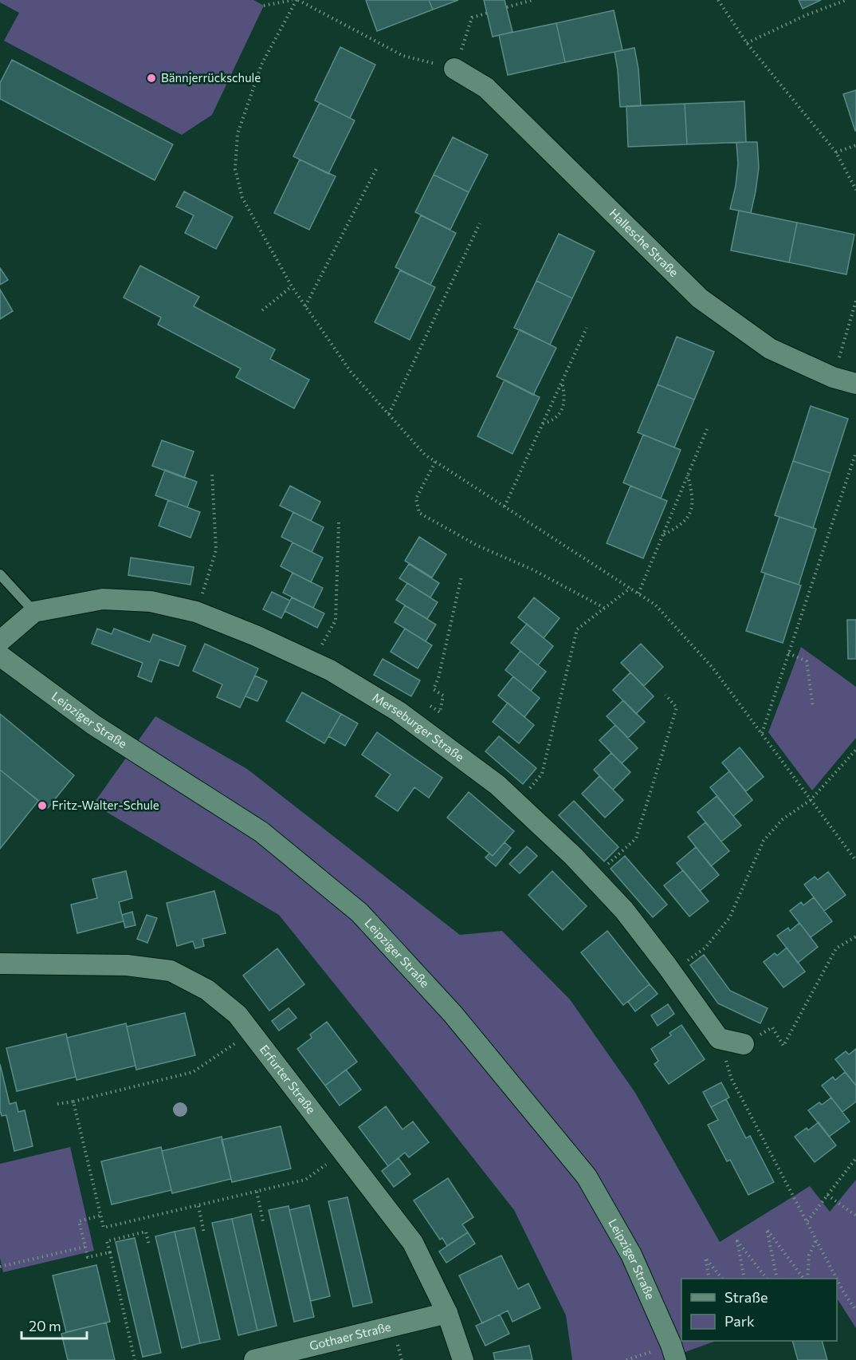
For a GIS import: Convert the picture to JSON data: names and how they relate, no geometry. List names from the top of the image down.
{
  "streets": {
    "street": [
      "Hallesche Straße",
      "Leipziger Straße",
      "Merseburger Straße",
      "Erfurter Straße",
      "Gothaer Straße"
    ]
  },
  "crossings": [
    ["Erfurter Straße", "Gothaer Straße"]
  ],
  "places": ["Bännjerrückschule", "Fritz-Walter-Schule"],
  "legend": ["Straße", "Park"],
  "scale_bar": "20 m"
}
